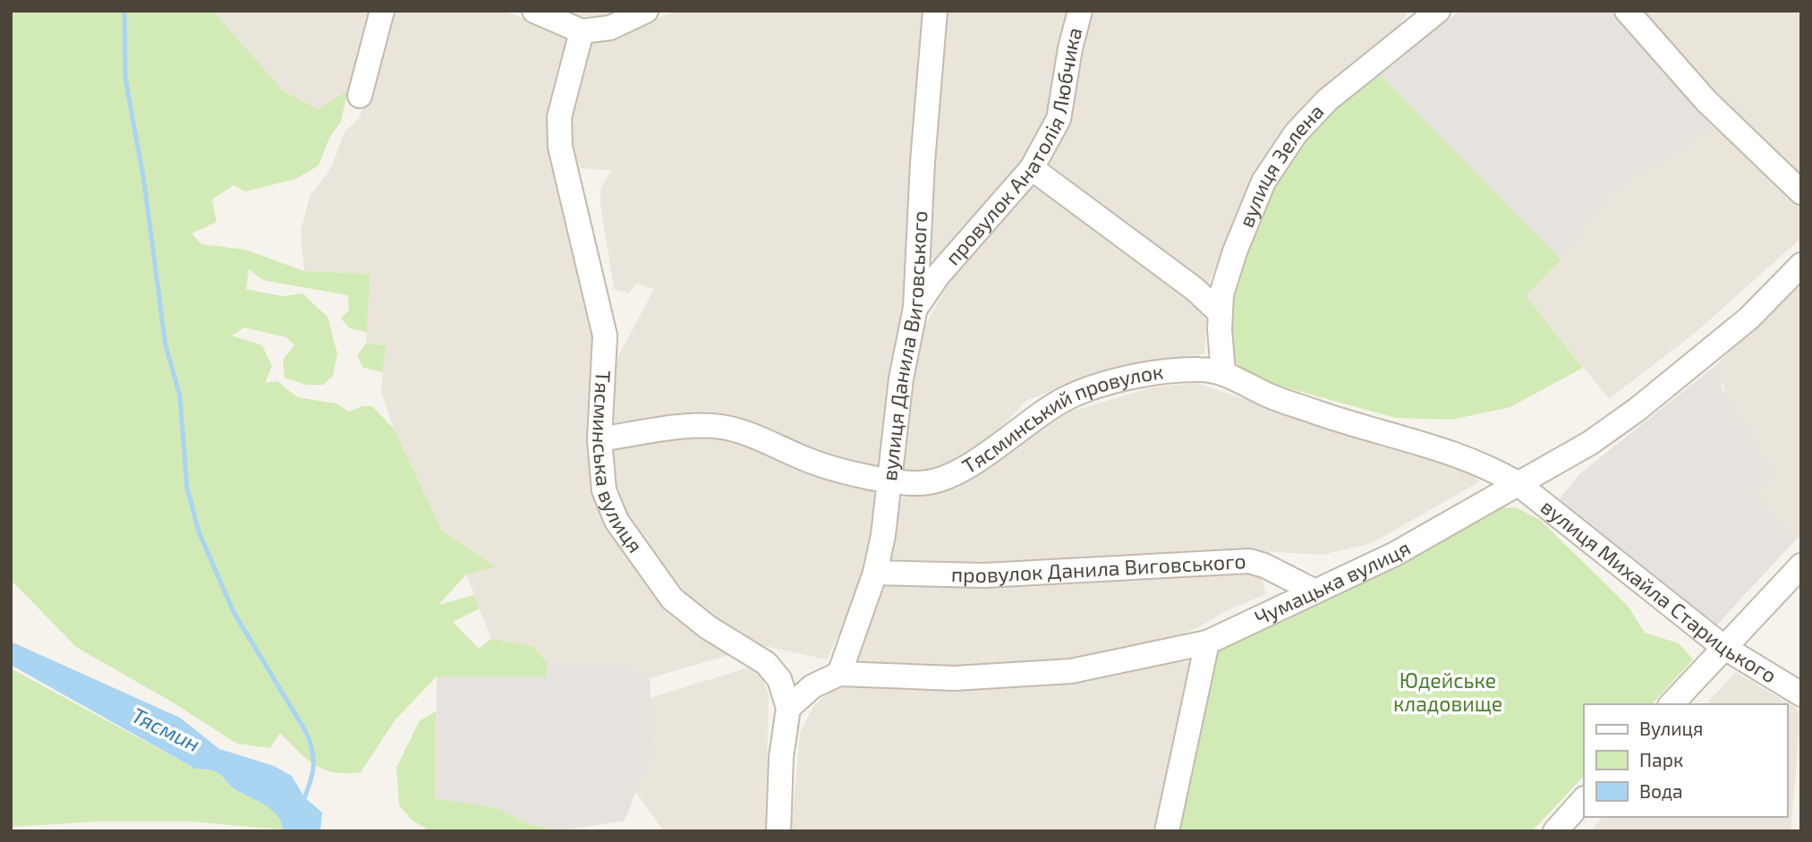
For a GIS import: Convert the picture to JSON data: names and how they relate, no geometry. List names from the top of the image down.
{
  "streets": {
    "street": [
      "провулок Анатолія Любчика",
      "вулиця Зелена",
      "вулиця Данила Виговського",
      "Тясминський провулок",
      "Тясминська вулиця",
      "провулок Данила Виговського",
      "Чумацька вулиця",
      "вулиця Михайла Старицького"
    ]
  },
  "crossings": [
    ["провулок Анатолія Любчика", "вулиця Данила Виговського"],
    ["вулиця Зелена", "Тясминський провулок"],
    ["вулиця Данила Виговського", "Тясминський провулок"],
    ["вулиця Данила Виговського", "провулок Данила Виговського"],
    ["вулиця Данила Виговського", "Чумацька вулиця"],
    ["Тясминський провулок", "Тясминська вулиця"],
    ["Тясминський провулок", "Чумацька вулиця"],
    ["Тясминський провулок", "вулиця Михайла Старицького"],
    ["Тясминська вулиця", "Чумацька вулиця"],
    ["провулок Данила Виговського", "Чумацька вулиця"],
    ["Чумацька вулиця", "вулиця Михайла Старицького"]
  ],
  "water": ["Тясмин"],
  "parks": ["Юдейське кладовище"],
  "legend": ["Вулиця", "Парк", "Вода"]
}
